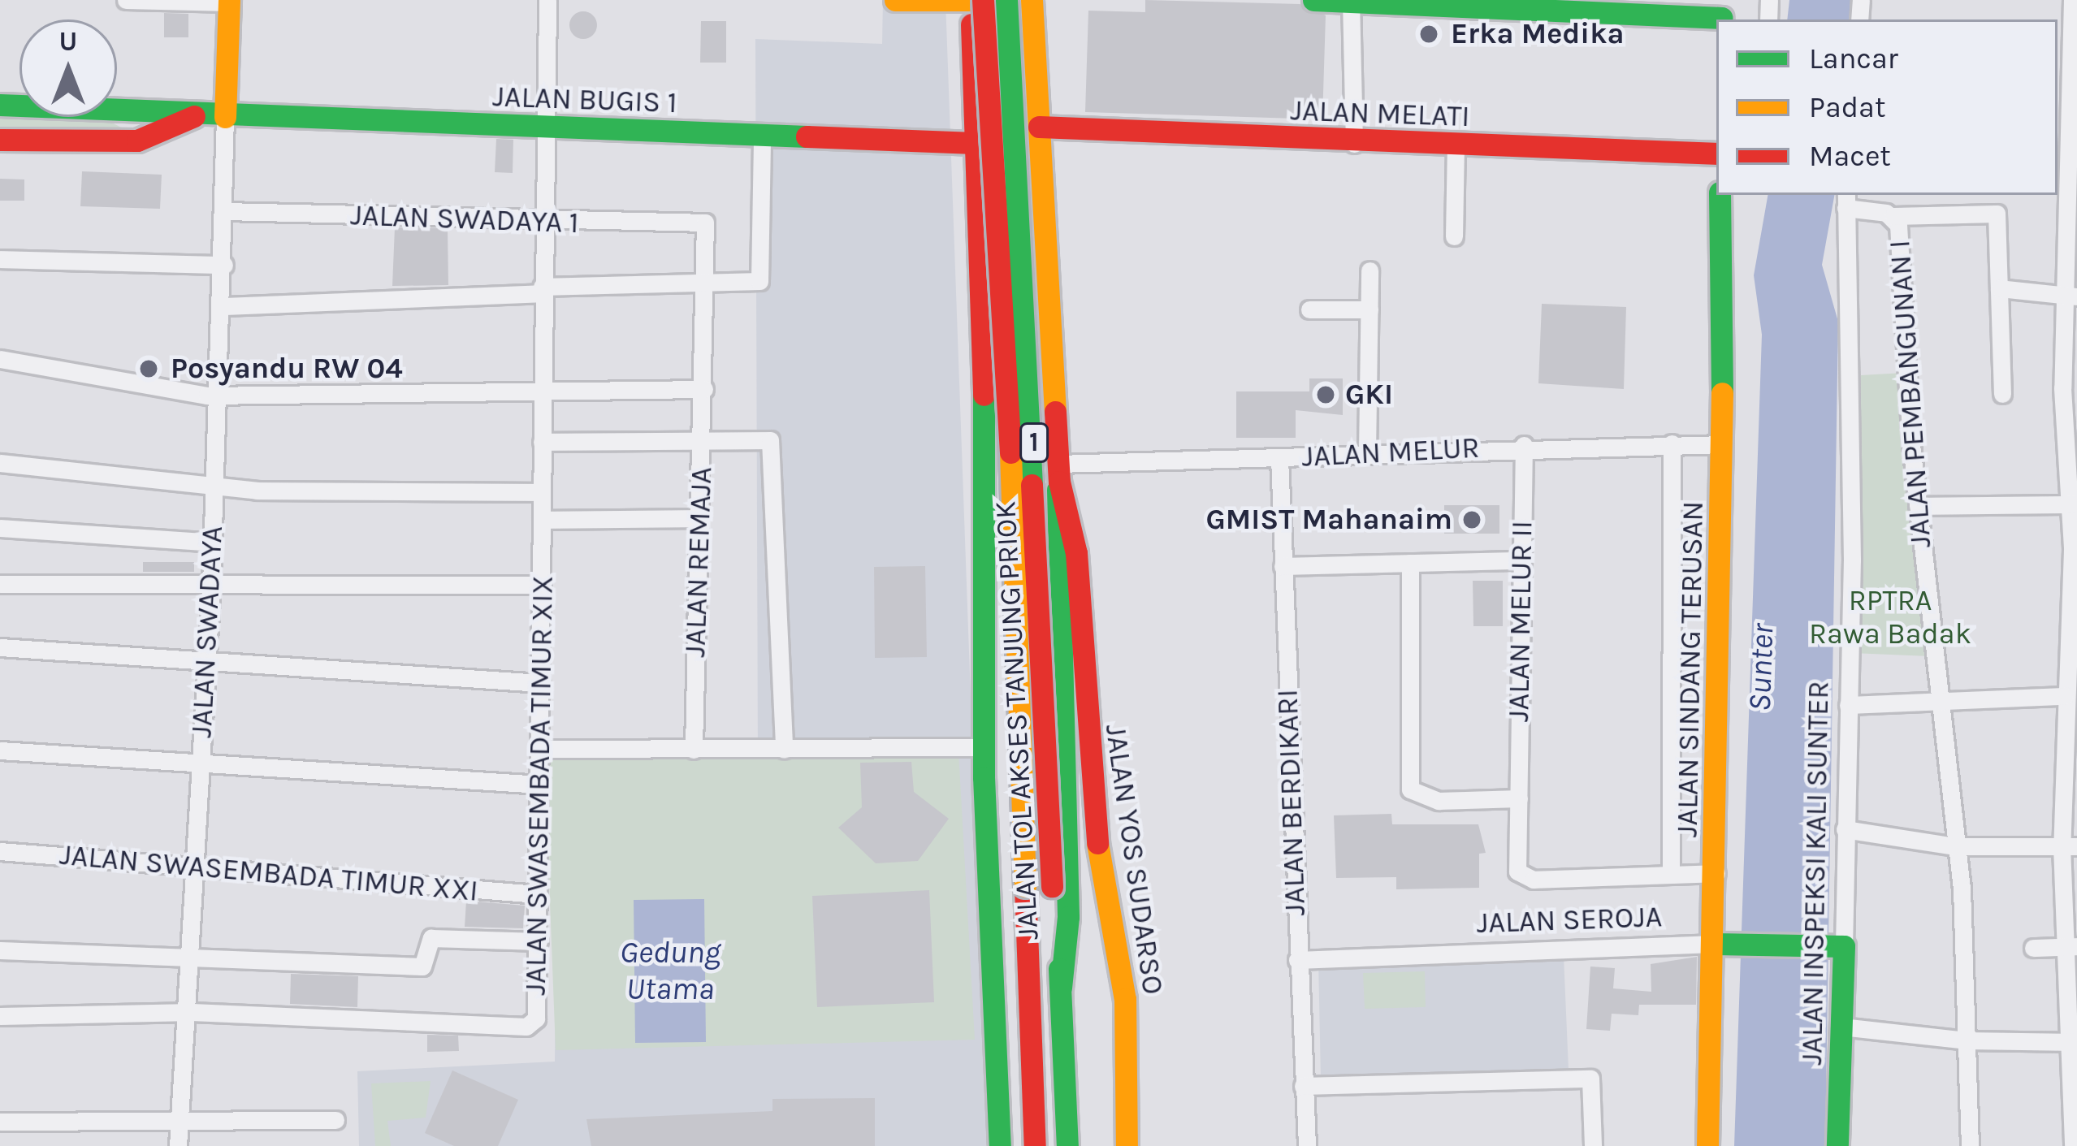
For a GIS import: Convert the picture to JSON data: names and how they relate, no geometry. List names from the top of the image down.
{
  "streets": {
    "main road": [
      "JALAN BUGIS 1",
      "JALAN MELATI",
      "1",
      "JALAN SINDANG TERUSAN",
      "JALAN TOL AKSES TANJUNG PRIOK",
      "JALAN YOS SUDARSO",
      "JALAN INSPEKSI KALI SUNTER",
      "JALAN SEROJA"
    ],
    "street": [
      "JALAN SWADAYA 1",
      "JALAN PEMBANGUNAN I",
      "JALAN MELUR",
      "JALAN REMAJA",
      "JALAN MELUR II",
      "JALAN SWADAYA",
      "JALAN SWASEMBADA TIMUR XIX",
      "JALAN BERDIKARI",
      "JALAN SWASEMBADA TIMUR XXI"
    ]
  },
  "crossings": [
    ["JALAN BUGIS 1", "1"],
    ["JALAN BUGIS 1", "JALAN SWADAYA"],
    ["JALAN BUGIS 1", "JALAN SWASEMBADA TIMUR XIX"],
    ["JALAN MELATI", "JALAN YOS SUDARSO"],
    ["JALAN SWADAYA 1", "JALAN REMAJA"],
    ["JALAN SWADAYA 1", "JALAN SWADAYA"],
    ["JALAN SWADAYA 1", "JALAN SWASEMBADA TIMUR XIX"],
    ["JALAN PEMBANGUNAN I", "JALAN INSPEKSI KALI SUNTER"],
    ["1", "JALAN TOL AKSES TANJUNG PRIOK"],
    ["JALAN MELUR", "JALAN MELUR II"],
    ["JALAN MELUR", "JALAN SINDANG TERUSAN"],
    ["JALAN MELUR", "JALAN BERDIKARI"],
    ["JALAN MELUR", "JALAN YOS SUDARSO"],
    ["JALAN MELUR II", "JALAN SINDANG TERUSAN"],
    ["JALAN SWADAYA", "JALAN SWASEMBADA TIMUR XIX"],
    ["JALAN SWADAYA", "JALAN SWASEMBADA TIMUR XXI"],
    ["JALAN SINDANG TERUSAN", "JALAN SEROJA"],
    ["JALAN SWASEMBADA TIMUR XIX", "JALAN SWASEMBADA TIMUR XXI"],
    ["JALAN BERDIKARI", "JALAN SEROJA"],
    ["JALAN INSPEKSI KALI SUNTER", "JALAN SEROJA"]
  ],
  "water": ["Sunter", "Gedung Utama"],
  "parks": ["RPTRA Rawa Badak"],
  "places": [
    "Erka Medika",
    "Posyandu RW 04",
    "GKI",
    "GMIST Mahanaim"
  ],
  "legend": ["Lancar", "Padat", "Macet"],
  "north": "top"
}
